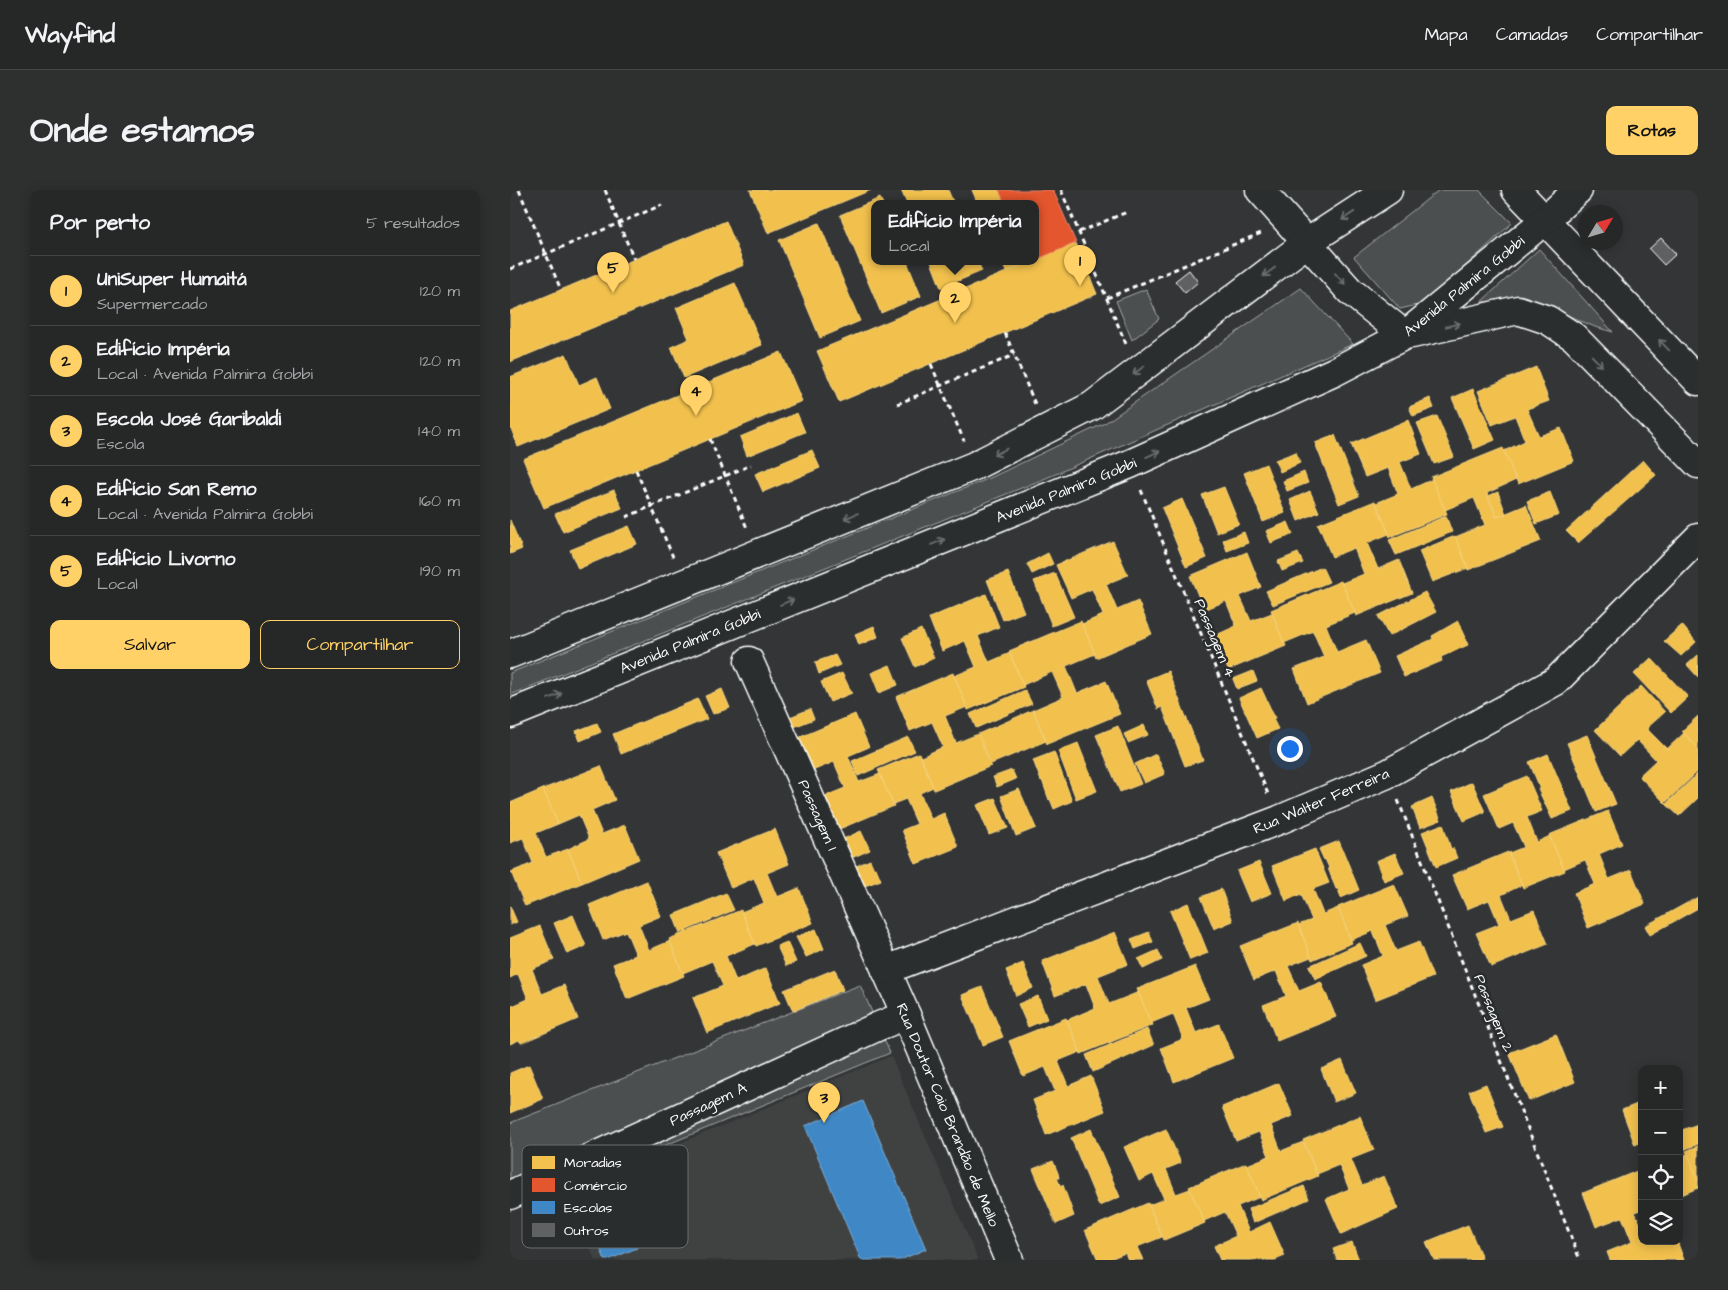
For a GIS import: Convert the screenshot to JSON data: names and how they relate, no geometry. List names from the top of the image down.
{
  "streets": {
    "street": [
      "Avenida Palmira Gobbi",
      "Rua Walter Ferreira",
      "Passagem 1",
      "Passagem A",
      "Rua Doutor Caio Brandão de Mello"
    ],
    "path": ["Passagem 4", "Passagem 2"]
  },
  "crossings": [
    ["Avenida Palmira Gobbi", "Passagem 4"],
    ["Passagem 4", "Rua Walter Ferreira"],
    ["Rua Walter Ferreira", "Passagem 1"],
    ["Rua Walter Ferreira", "Passagem 2"],
    ["Rua Walter Ferreira", "Rua Doutor Caio Brandão de Mello"],
    ["Passagem 1", "Rua Doutor Caio Brandão de Mello"],
    ["Passagem A", "Rua Doutor Caio Brandão de Mello"]
  ],
  "legend": [
    "Moradias",
    "Comércio",
    "Escolas",
    "Outros"
  ],
  "north": "top right",
  "page": {
    "header": "Wayfind",
    "nav": ["Mapa", "Camadas", "Compartilhar"],
    "title": "Onde estamos",
    "buttons": [
      "Rotas",
      ["Salvar", "Compartilhar"]
    ],
    "heading": ["Por perto", "5 resultados"],
    "popup": ["Edifício Impéria", "Local"],
    "pins": [
      "1",
      "5",
      "2",
      "4",
      "3"
    ],
    "list": [
      {
        "mark": "1",
        "name": "UniSuper Humaitá",
        "note": "Supermercado",
        "value": "120 m"
      },
      {
        "mark": "2",
        "name": "Edifício Impéria",
        "note": "Local · Avenida Palmira Gobbi",
        "value": "120 m"
      },
      {
        "mark": "3",
        "name": "Escola José Garibaldi",
        "note": "Escola",
        "value": "140 m"
      },
      {
        "mark": "4",
        "name": "Edifício San Remo",
        "note": "Local · Avenida Palmira Gobbi",
        "value": "160 m"
      },
      {
        "mark": "5",
        "name": "Edifício Livorno",
        "note": "Local",
        "value": "190 m"
      }
    ],
    "map_buttons": ["+", "−"]
  }
}
